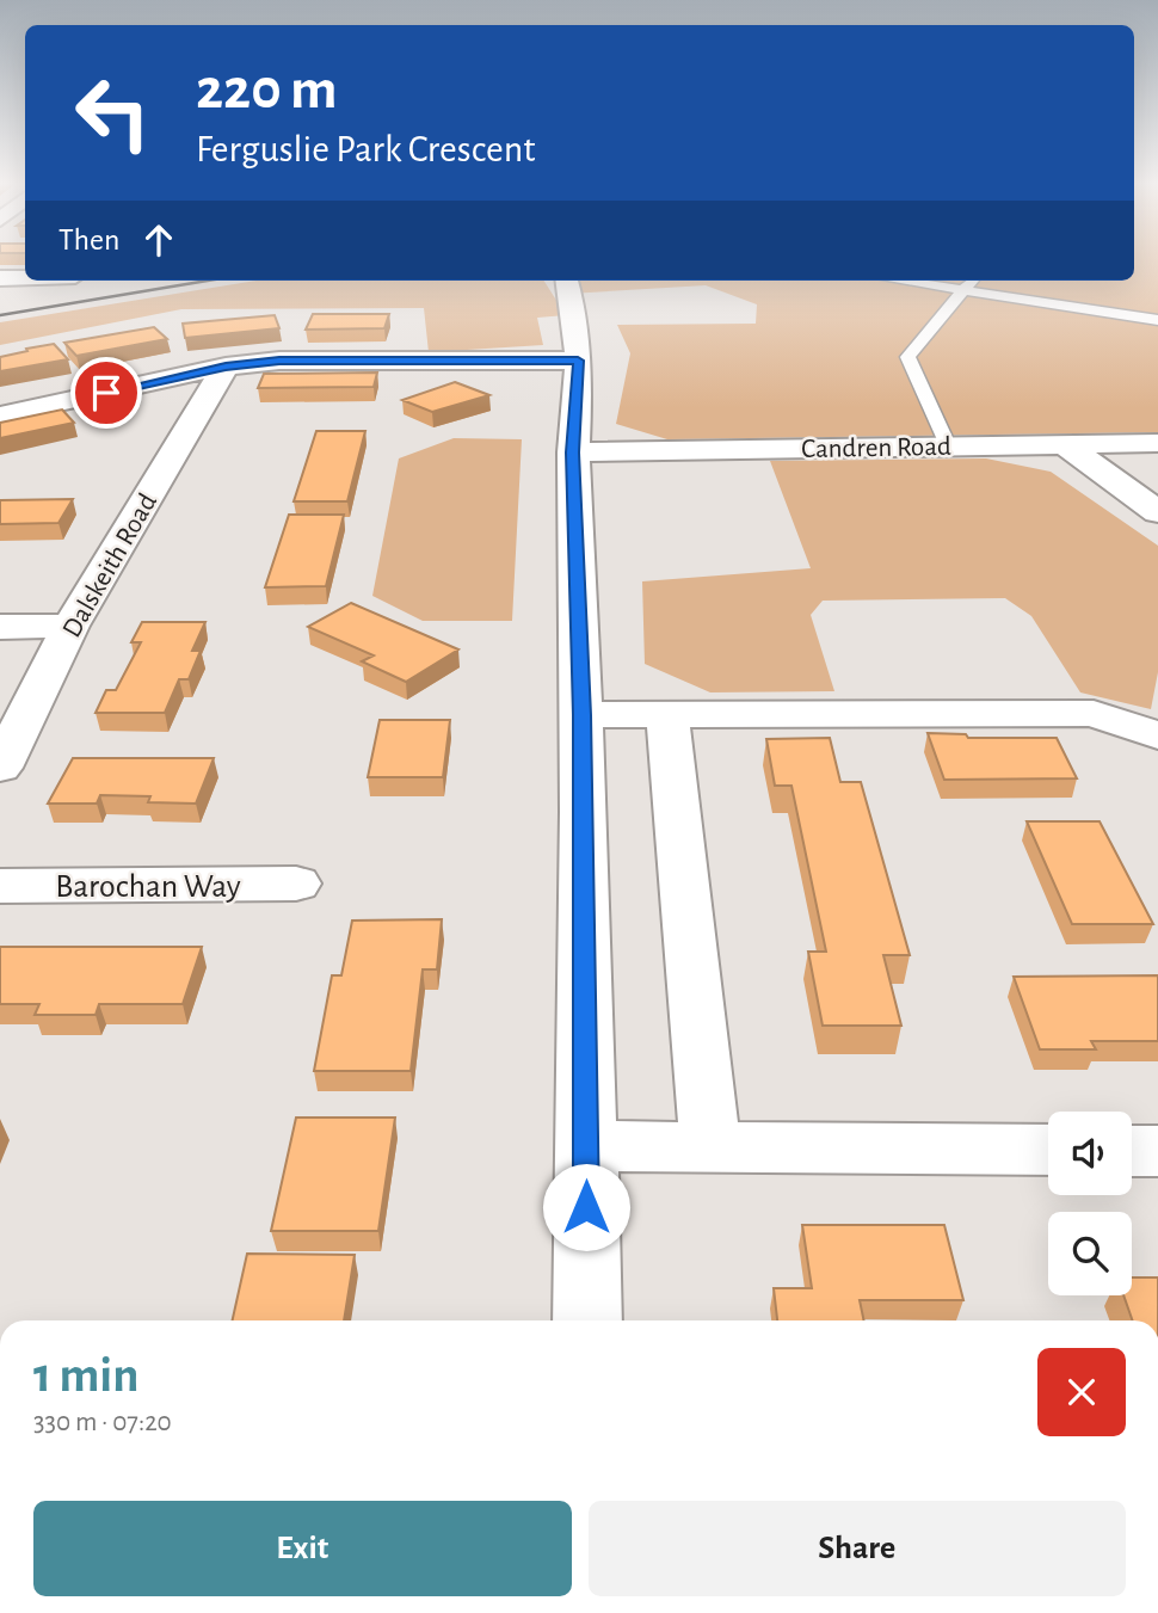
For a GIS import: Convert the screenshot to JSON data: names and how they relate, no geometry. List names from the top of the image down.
{
  "streets": {
    "street": ["Candren Road", "Dalskeith Road", "Barochan Way"]
  },
  "page": {
    "turn": ["220 m", "Ferguslie Park Crescent"],
    "then": "Then",
    "heading": ["1 min", "330 m · 07:20"],
    "buttons": ["Exit", "Share"]
  }
}
